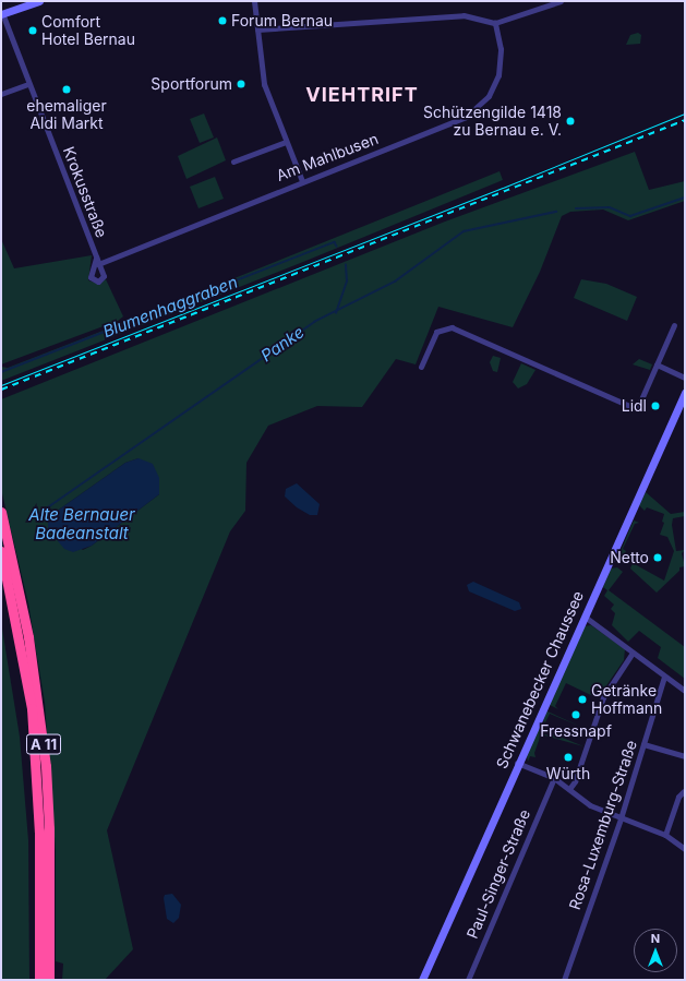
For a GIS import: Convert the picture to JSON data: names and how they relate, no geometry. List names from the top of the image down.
{
  "streets": {
    "highway": ["A 11"],
    "main road": ["Schwanebecker Chaussee"],
    "street": [
      "Am Mahlbusen",
      "Krokusstraße",
      "Rosa-Luxemburg-Straße",
      "Paul-Singer-Straße"
    ]
  },
  "crossings": [
    ["Am Mahlbusen", "Krokusstraße"]
  ],
  "districts": ["VIEHTRIFT"],
  "water": ["Blumenhaggraben", "Panke", "Alte Bernauer Badeanstalt"],
  "places": [
    "Forum Bernau",
    "Comfort Hotel Bernau",
    "Sportforum",
    "ehemaliger Aldi Markt",
    "Schützengilde 1418 zu Bernau e. V.",
    "Lidl",
    "Netto",
    "Getränke Hoffmann",
    "Fressnapf",
    "Würth"
  ],
  "north": "top"
}
